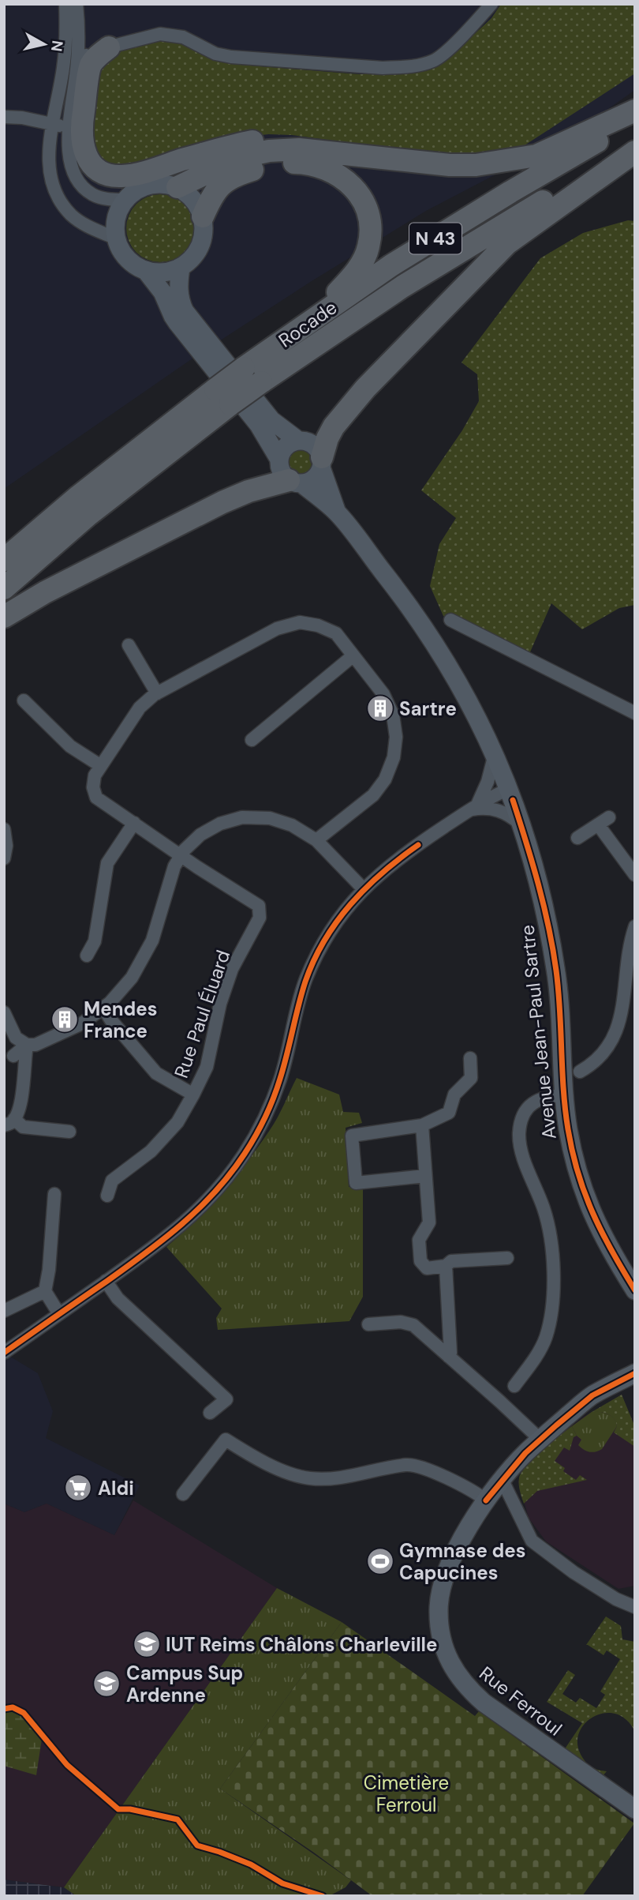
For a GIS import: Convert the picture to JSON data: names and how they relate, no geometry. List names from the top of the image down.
{
  "streets": {
    "highway": ["N 43", "Rocade"],
    "street": ["Rue Paul Éluard", "Avenue Jean-Paul Sartre", "Rue Ferroul"]
  },
  "crossings": [
    ["N 43", "Rocade"]
  ],
  "parks": ["Cimetière Ferroul"],
  "places": {
    "building": ["Sartre", "Mendes France"],
    "supermarket": ["Aldi"],
    "sports": ["Gymnase des Capucines"],
    "school or university": ["IUT Reims Châlons Charleville", "Campus Sup Ardenne"]
  },
  "north": "right"
}
